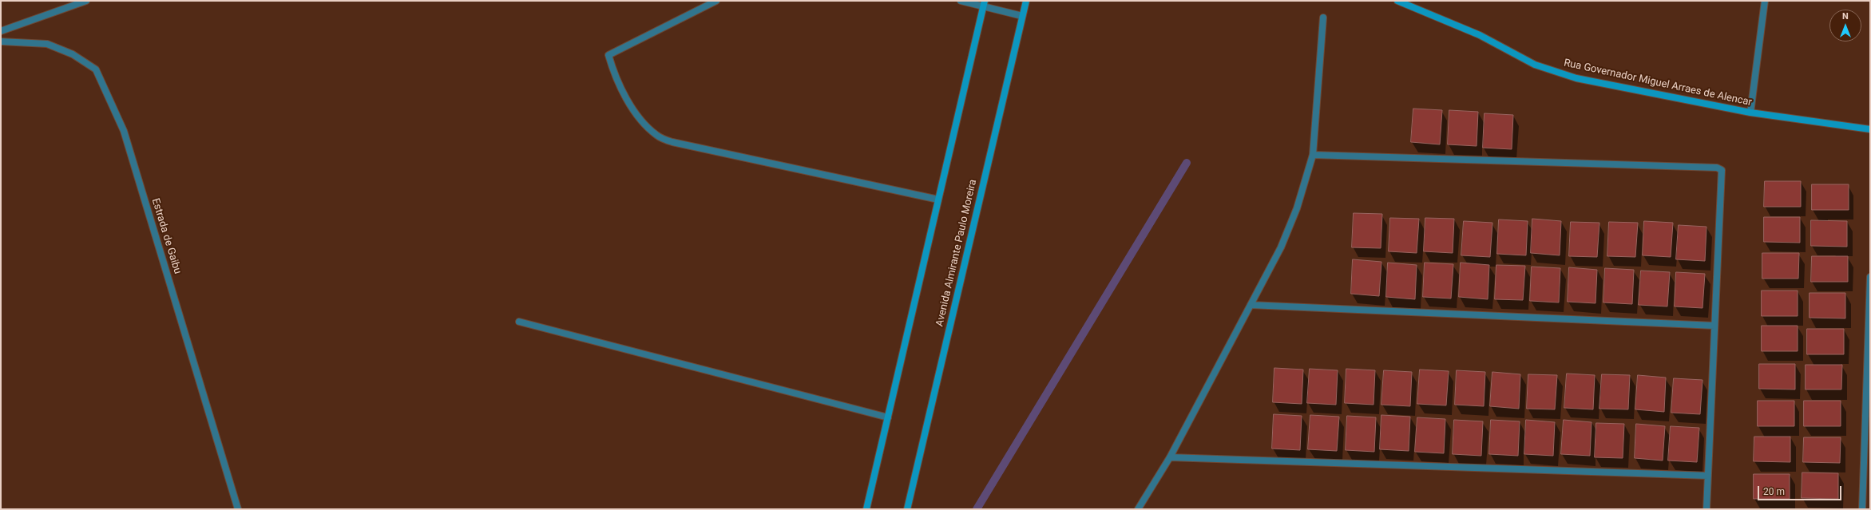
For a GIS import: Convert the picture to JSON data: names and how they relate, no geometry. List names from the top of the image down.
{
  "streets": {
    "main road": ["Rua Governador Miguel Arraes de Alencar", "Avenida Almirante Paulo Moreira"],
    "street": ["Estrada de Gaibu"]
  },
  "scale_bar": "20 m",
  "north": "top"
}
